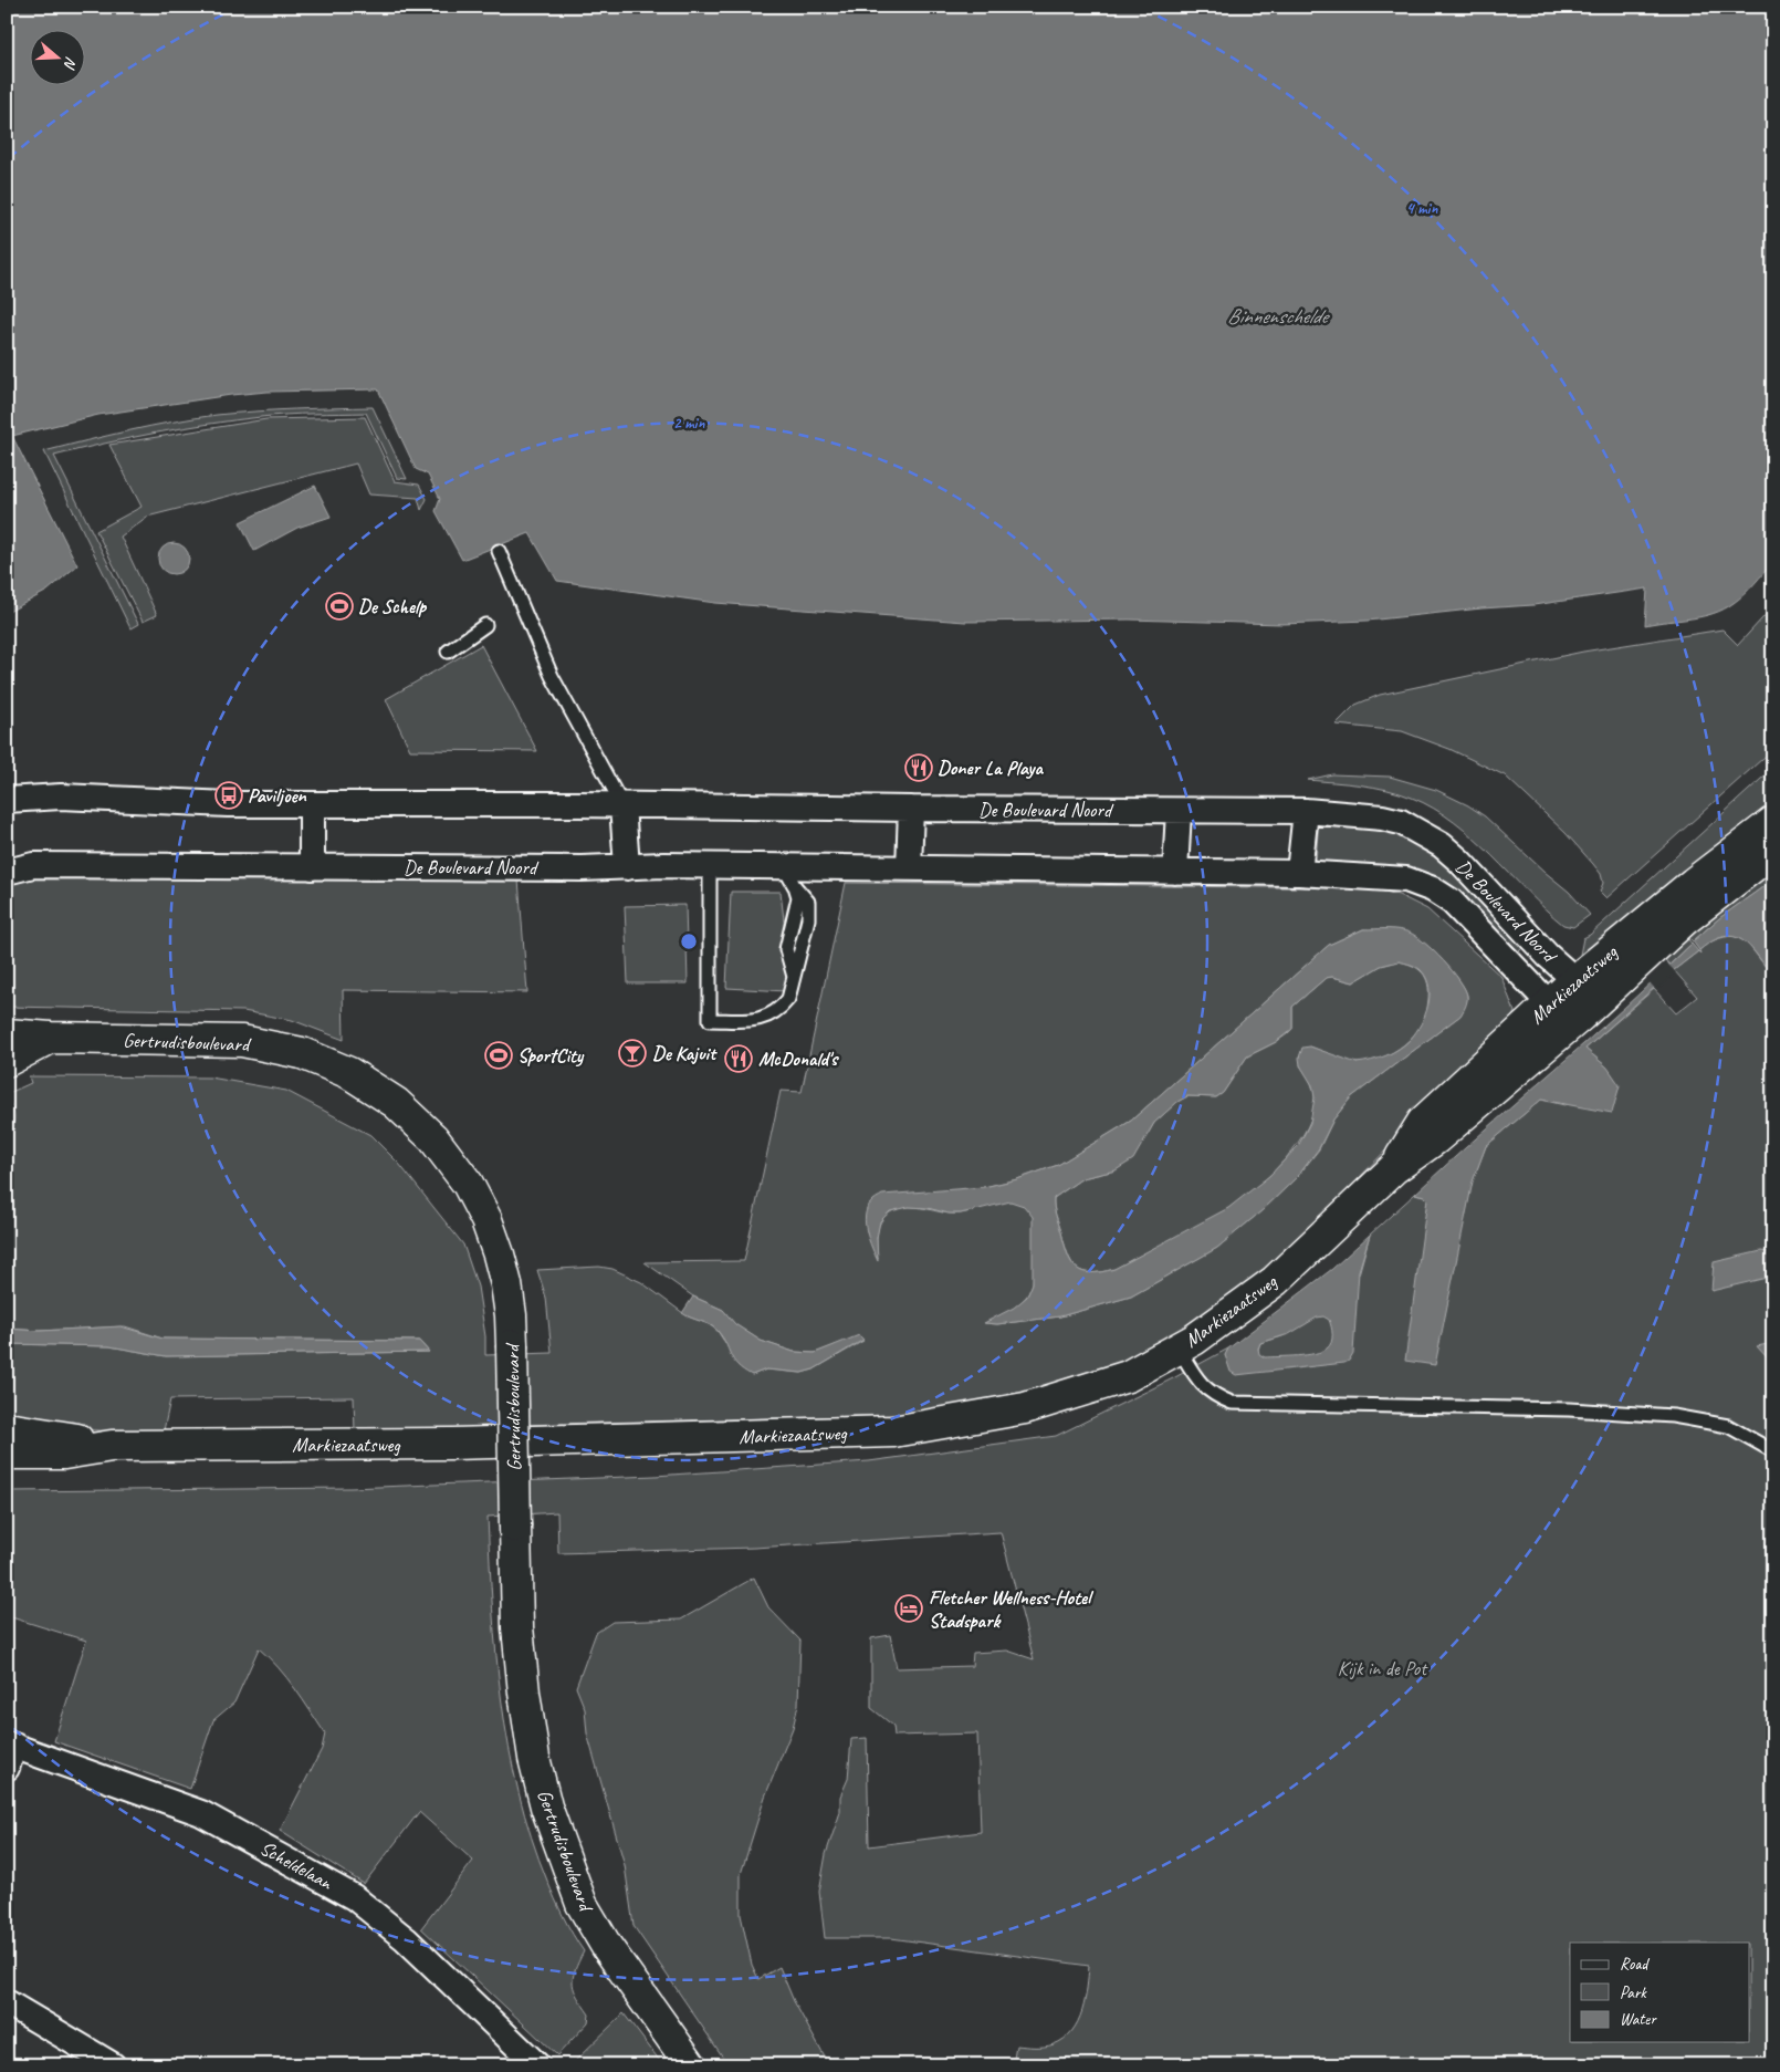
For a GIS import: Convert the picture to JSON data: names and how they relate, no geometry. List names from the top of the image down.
{
  "streets": {
    "main road": ["Markiezaatsweg", "Gertrudisboulevard"],
    "street": ["De Boulevard Noord", "Scheldelaan"]
  },
  "crossings": [
    ["De Boulevard Noord", "Markiezaatsweg"]
  ],
  "water": ["Binnenschelde"],
  "parks": ["Kijk in de Pot"],
  "places": {
    "sports": ["De Schelp", "SportCity"],
    "restaurant": ["Doner La Playa", "McDonald's"],
    "bus stop": ["Paviljoen"],
    "bar": ["De Kajuit"],
    "hotel": ["Fletcher Wellness-Hotel Stadspark"]
  },
  "legend": ["Road", "Park", "Water"],
  "north": "right",
  "rings": ["4 min", "2 min"]
}
